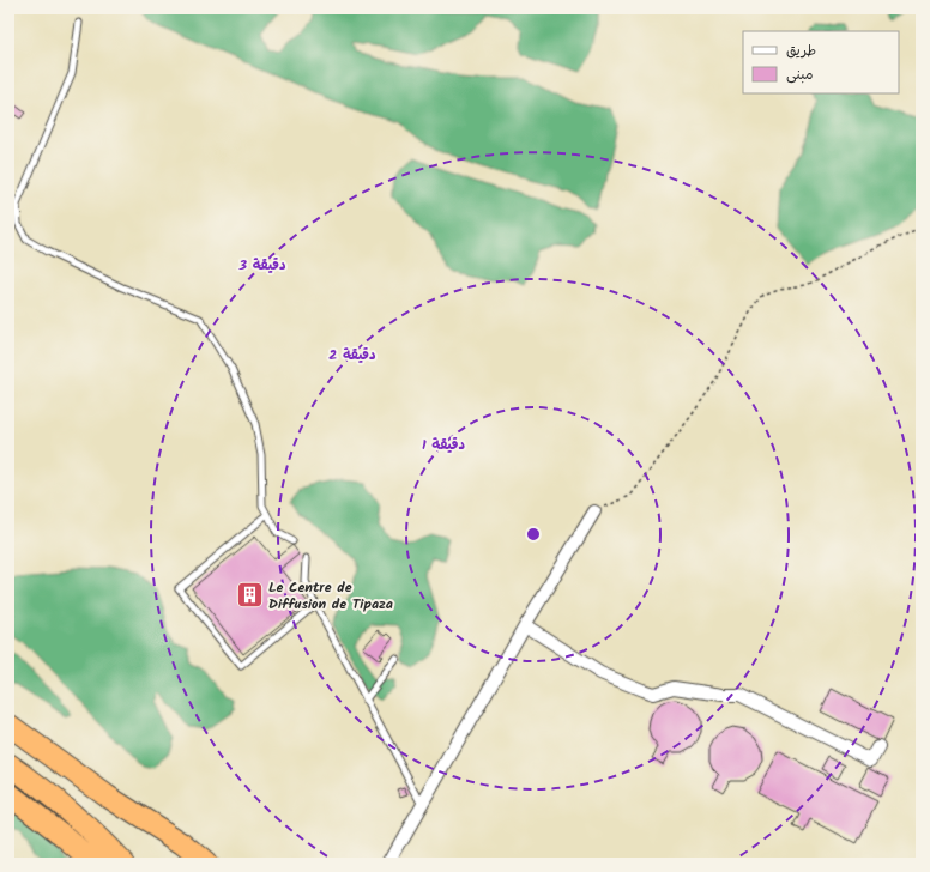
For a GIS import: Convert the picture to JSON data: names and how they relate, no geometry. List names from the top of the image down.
{
  "places": {
    "building": ["Le Centre de Diffusion de Tipaza"]
  },
  "legend": ["طريق", "مبنى"],
  "rings": ["3 دقيقة", "2 دقيقة", "1 دقيقة"]
}
